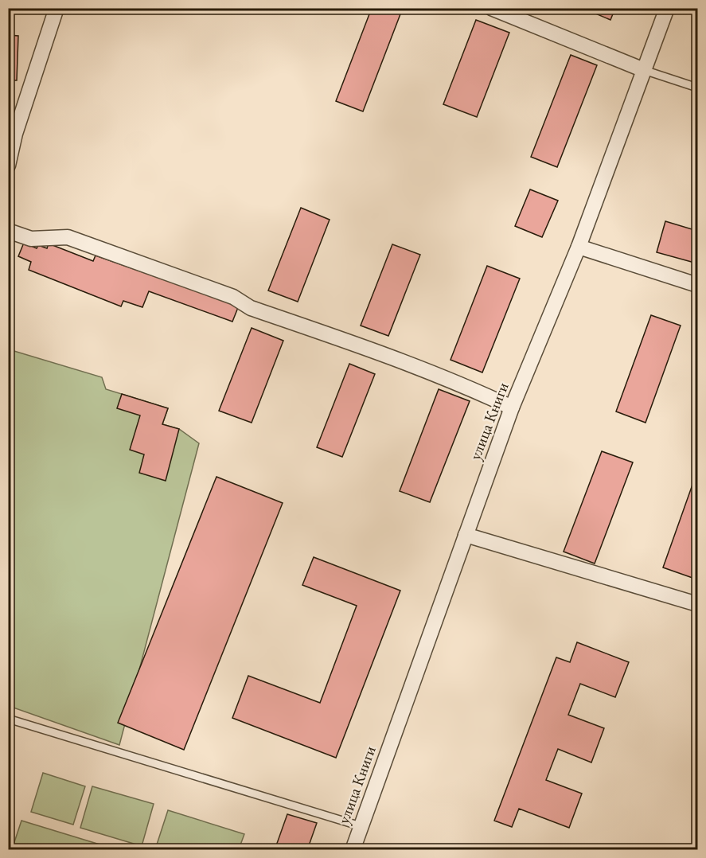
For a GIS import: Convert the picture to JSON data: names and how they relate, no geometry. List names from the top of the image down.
{
  "streets": {
    "street": ["улица Книги"]
  }
}
